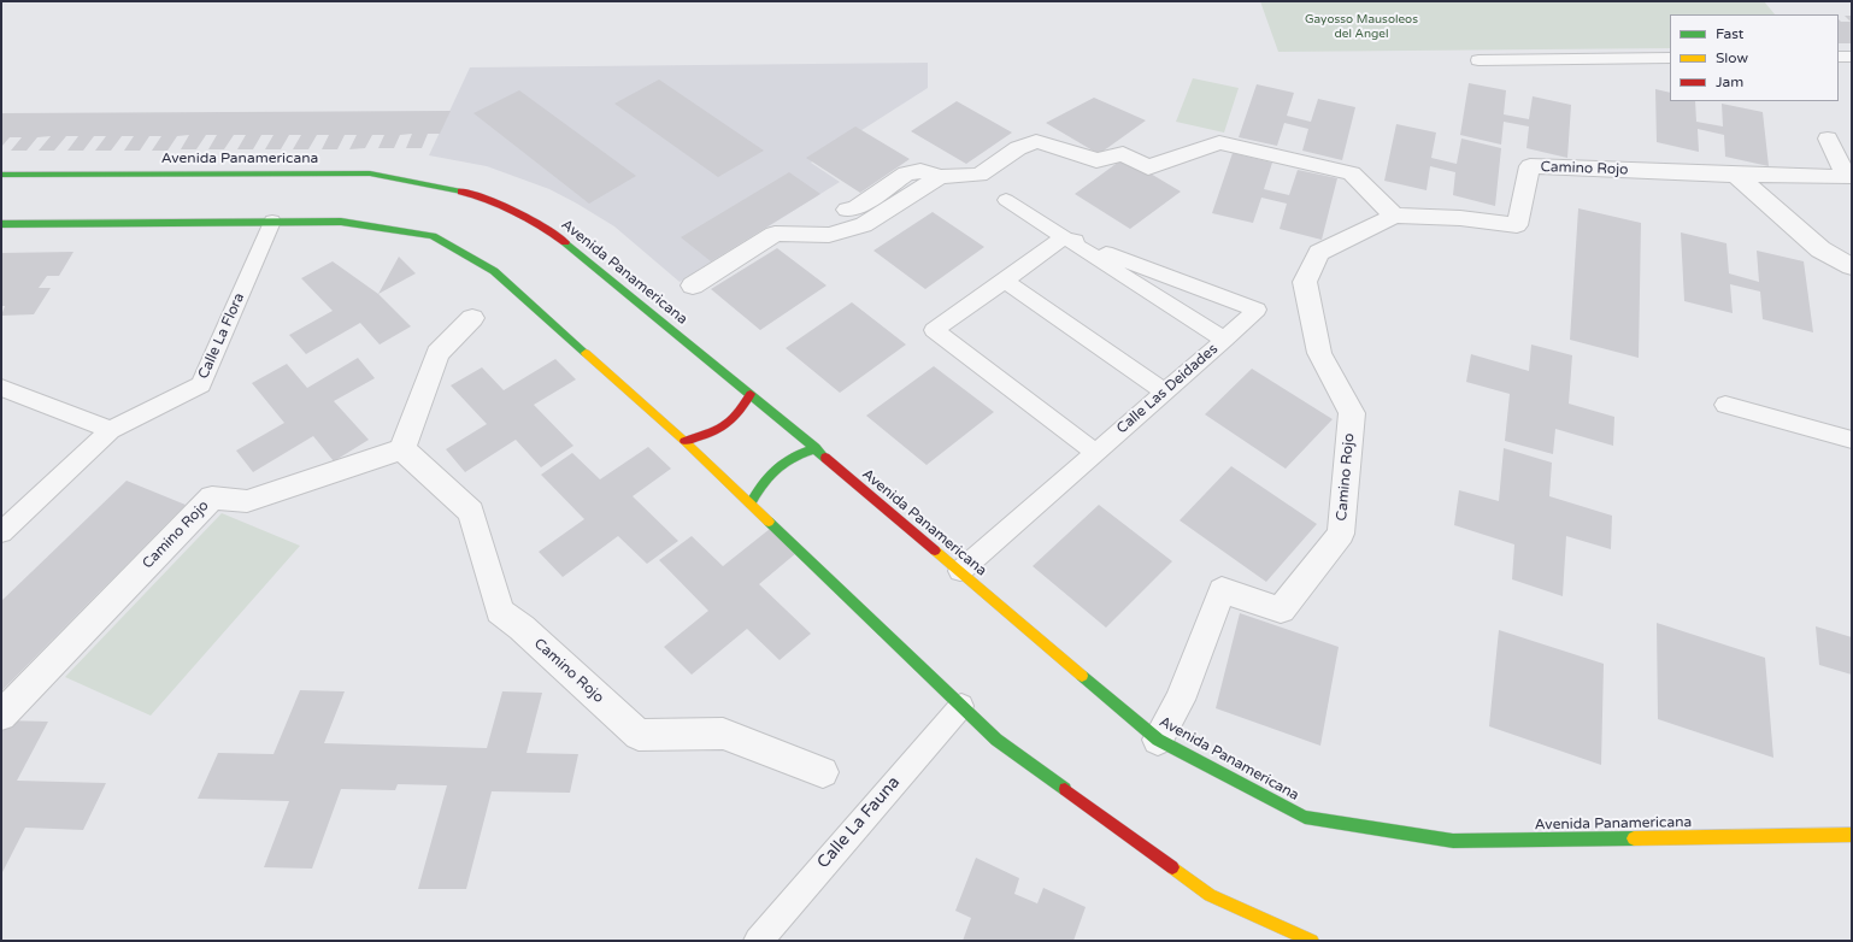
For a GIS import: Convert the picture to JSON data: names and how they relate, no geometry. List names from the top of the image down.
{
  "streets": {
    "street": ["Avenida Panamericana", "Camino Rojo"],
    "lane": ["Calle La Flora", "Calle Las Deidades", "Calle La Fauna"]
  },
  "crossings": [
    ["Avenida Panamericana", "Camino Rojo"],
    ["Avenida Panamericana", "Calle Las Deidades"]
  ],
  "parks": ["Gayosso Mausoleos del Angel"],
  "legend": ["Fast", "Slow", "Jam"]
}
